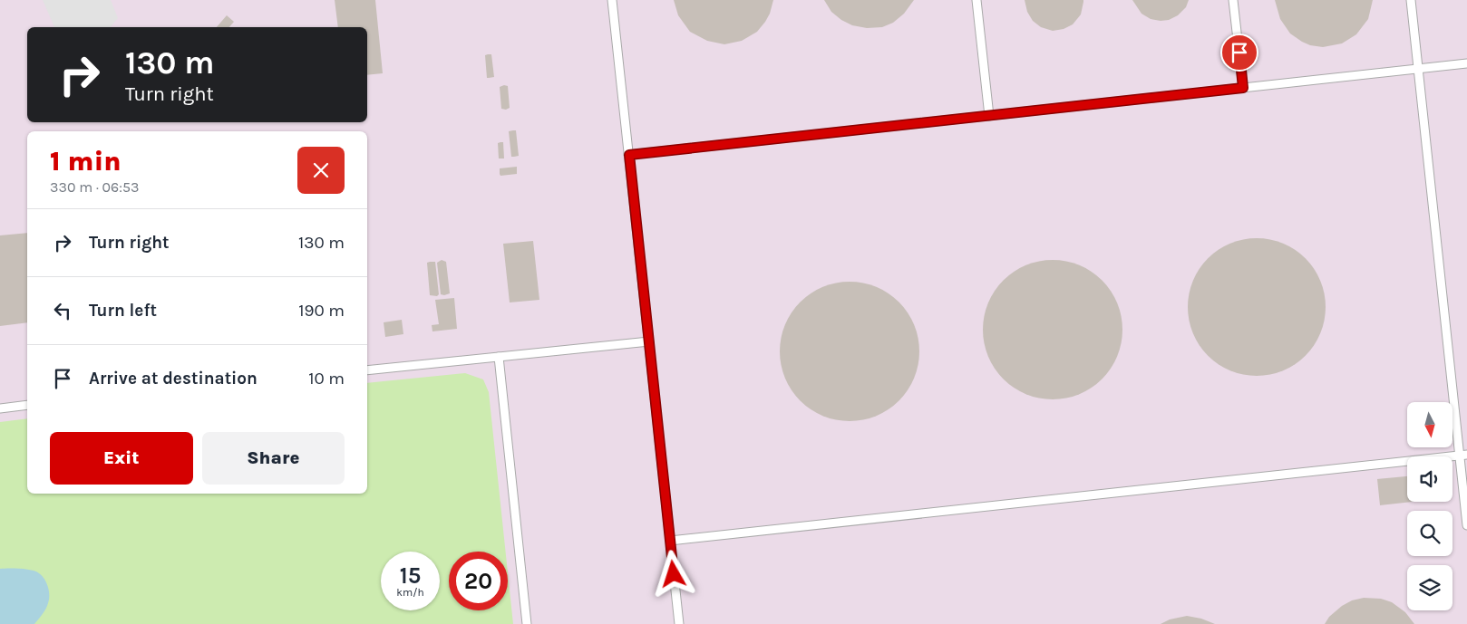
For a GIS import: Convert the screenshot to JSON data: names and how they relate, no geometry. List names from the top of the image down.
{
  "north": "bottom",
  "page": {
    "turn": ["130 m", "Turn right"],
    "heading": ["1 min", "330 m · 06:53"],
    "list": [
      {
        "name": "Turn right",
        "value": "130 m"
      },
      {
        "name": "Turn left",
        "value": "190 m"
      },
      {
        "name": "Arrive at destination",
        "value": "10 m"
      }
    ],
    "buttons": ["Exit", "Share"],
    "speed": "15 km/h",
    "limit": "20"
  }
}
